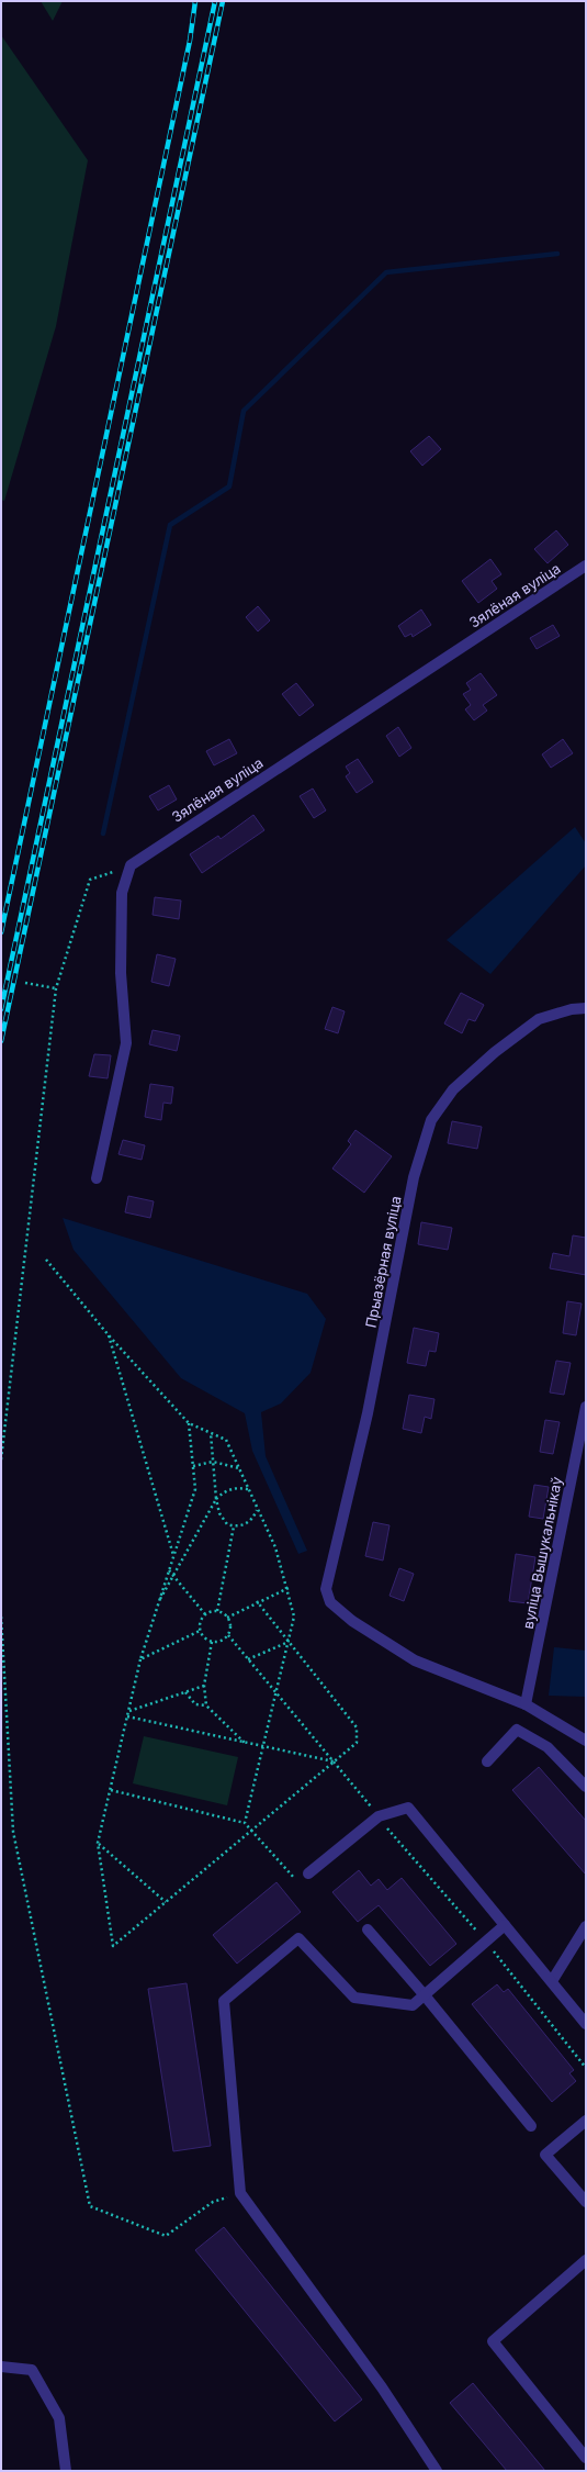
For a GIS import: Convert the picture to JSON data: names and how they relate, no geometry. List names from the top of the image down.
{
  "streets": {
    "street": ["Зялёная вуліца", "Прыазёрная вуліца", "вуліца Вышукальнікаў"]
  },
  "crossings": [
    ["Прыазёрная вуліца", "вуліца Вышукальнікаў"]
  ]
}
